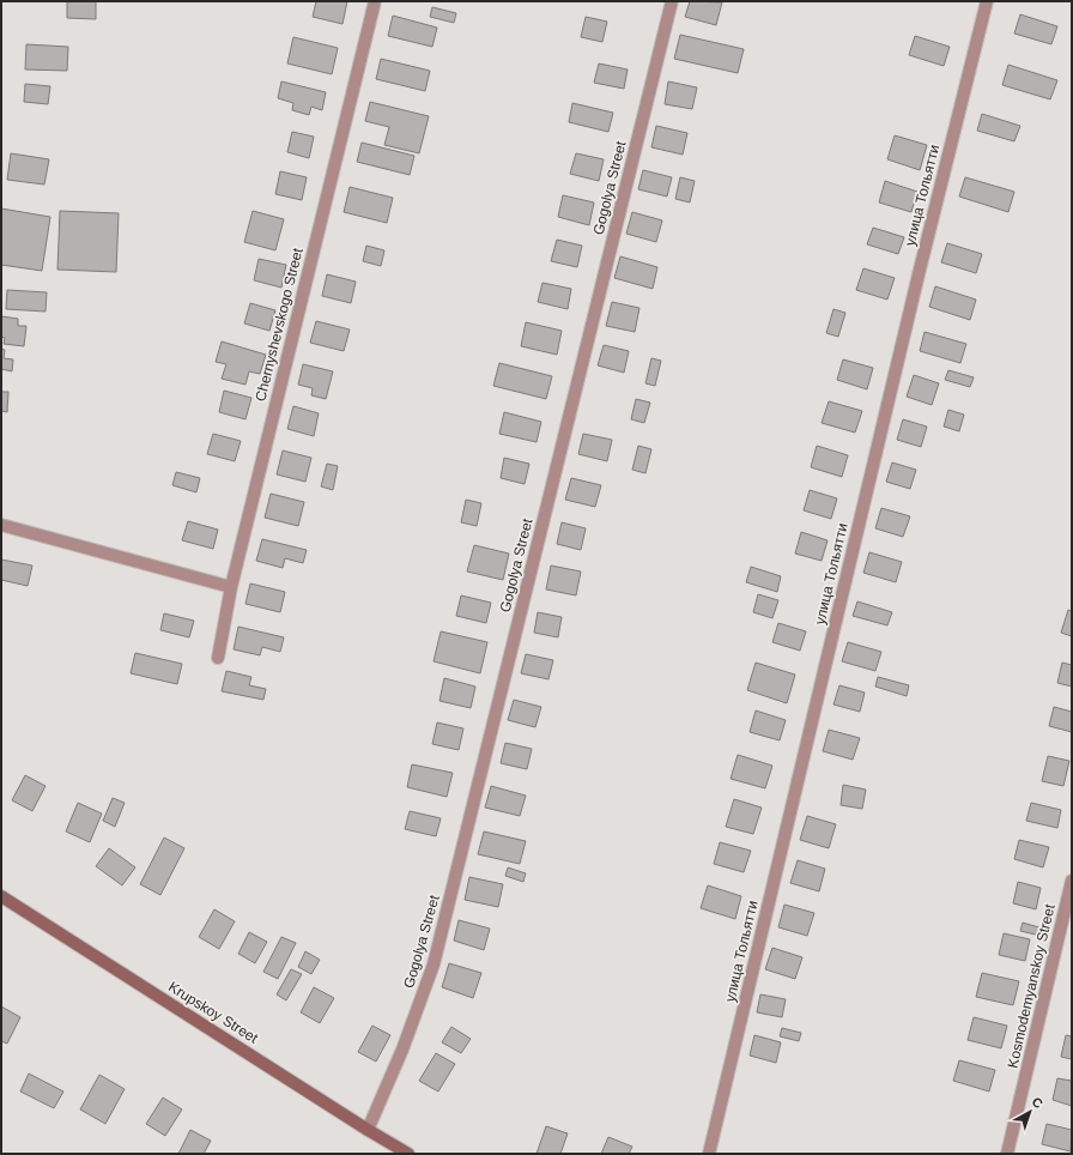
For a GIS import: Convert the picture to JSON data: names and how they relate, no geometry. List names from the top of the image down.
{
  "streets": {
    "street": [
      "Gogolya Street",
      "улица Тольятти",
      "Chernyshevskogo Street",
      "Kosmodemyanskoy Street",
      "Krupskoy Street"
    ]
  },
  "crossings": [
    ["Gogolya Street", "Krupskoy Street"]
  ],
  "north": "top right"
}
